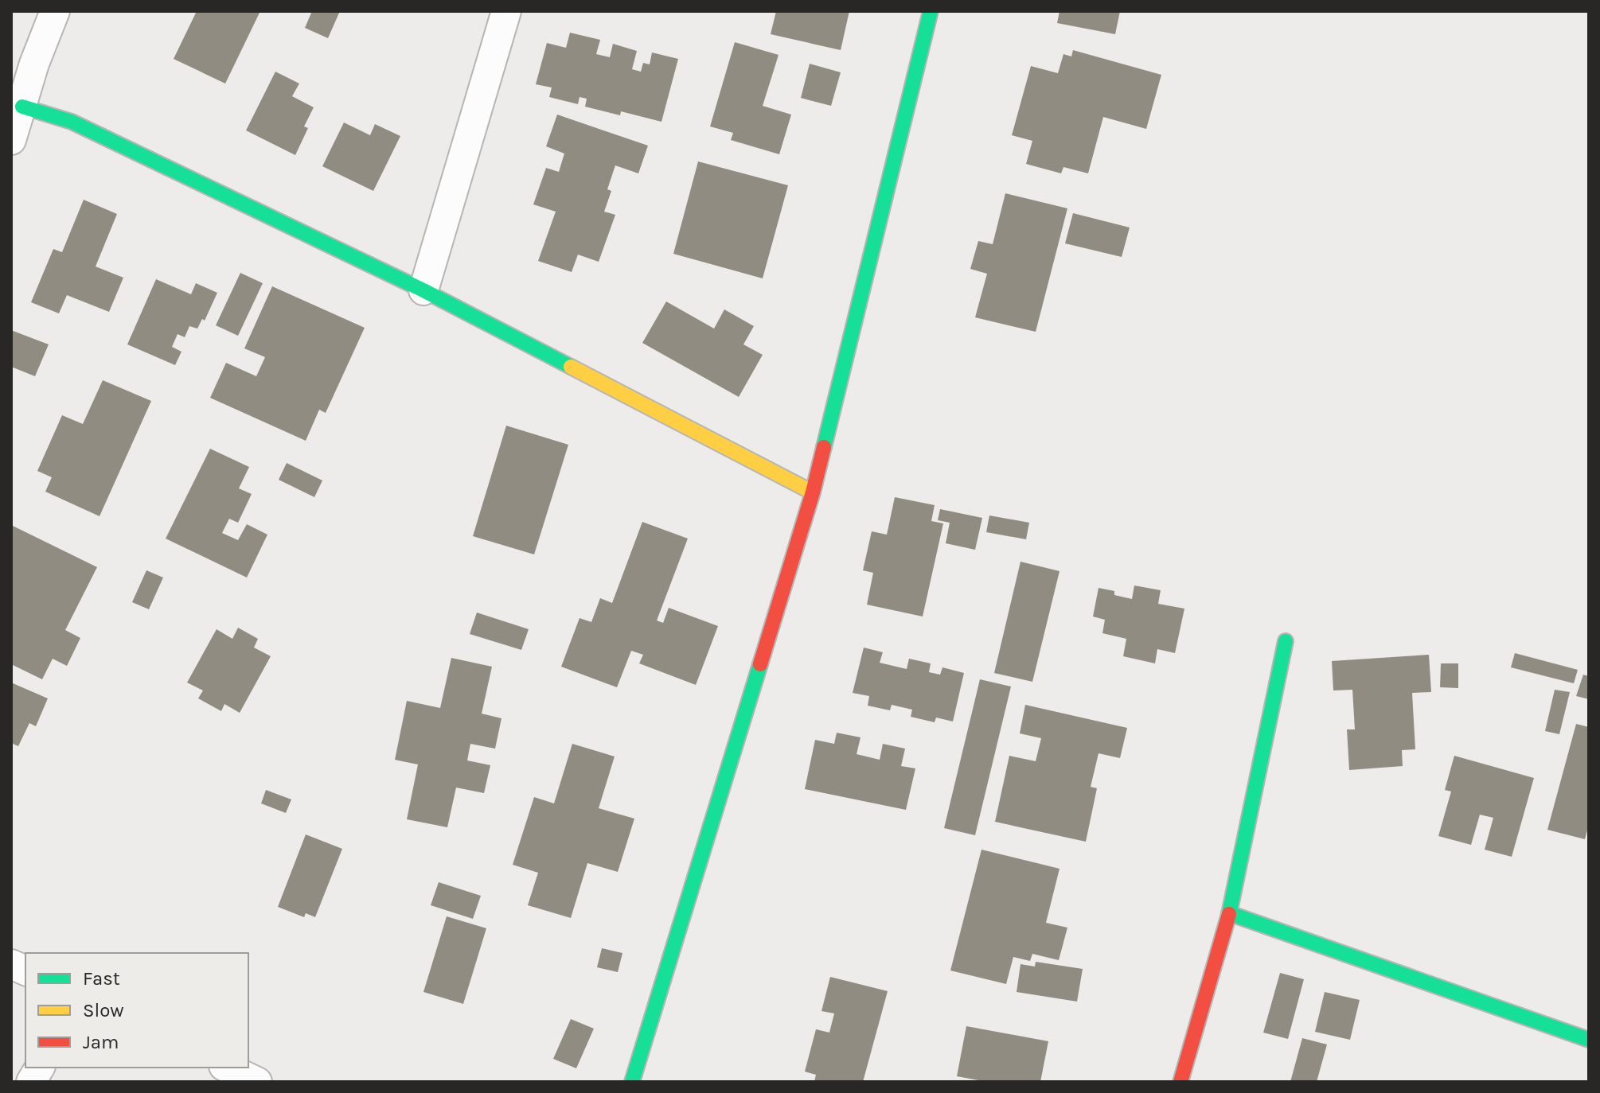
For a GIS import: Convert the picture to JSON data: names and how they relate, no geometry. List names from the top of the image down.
{
  "legend": ["Fast", "Slow", "Jam"]
}
